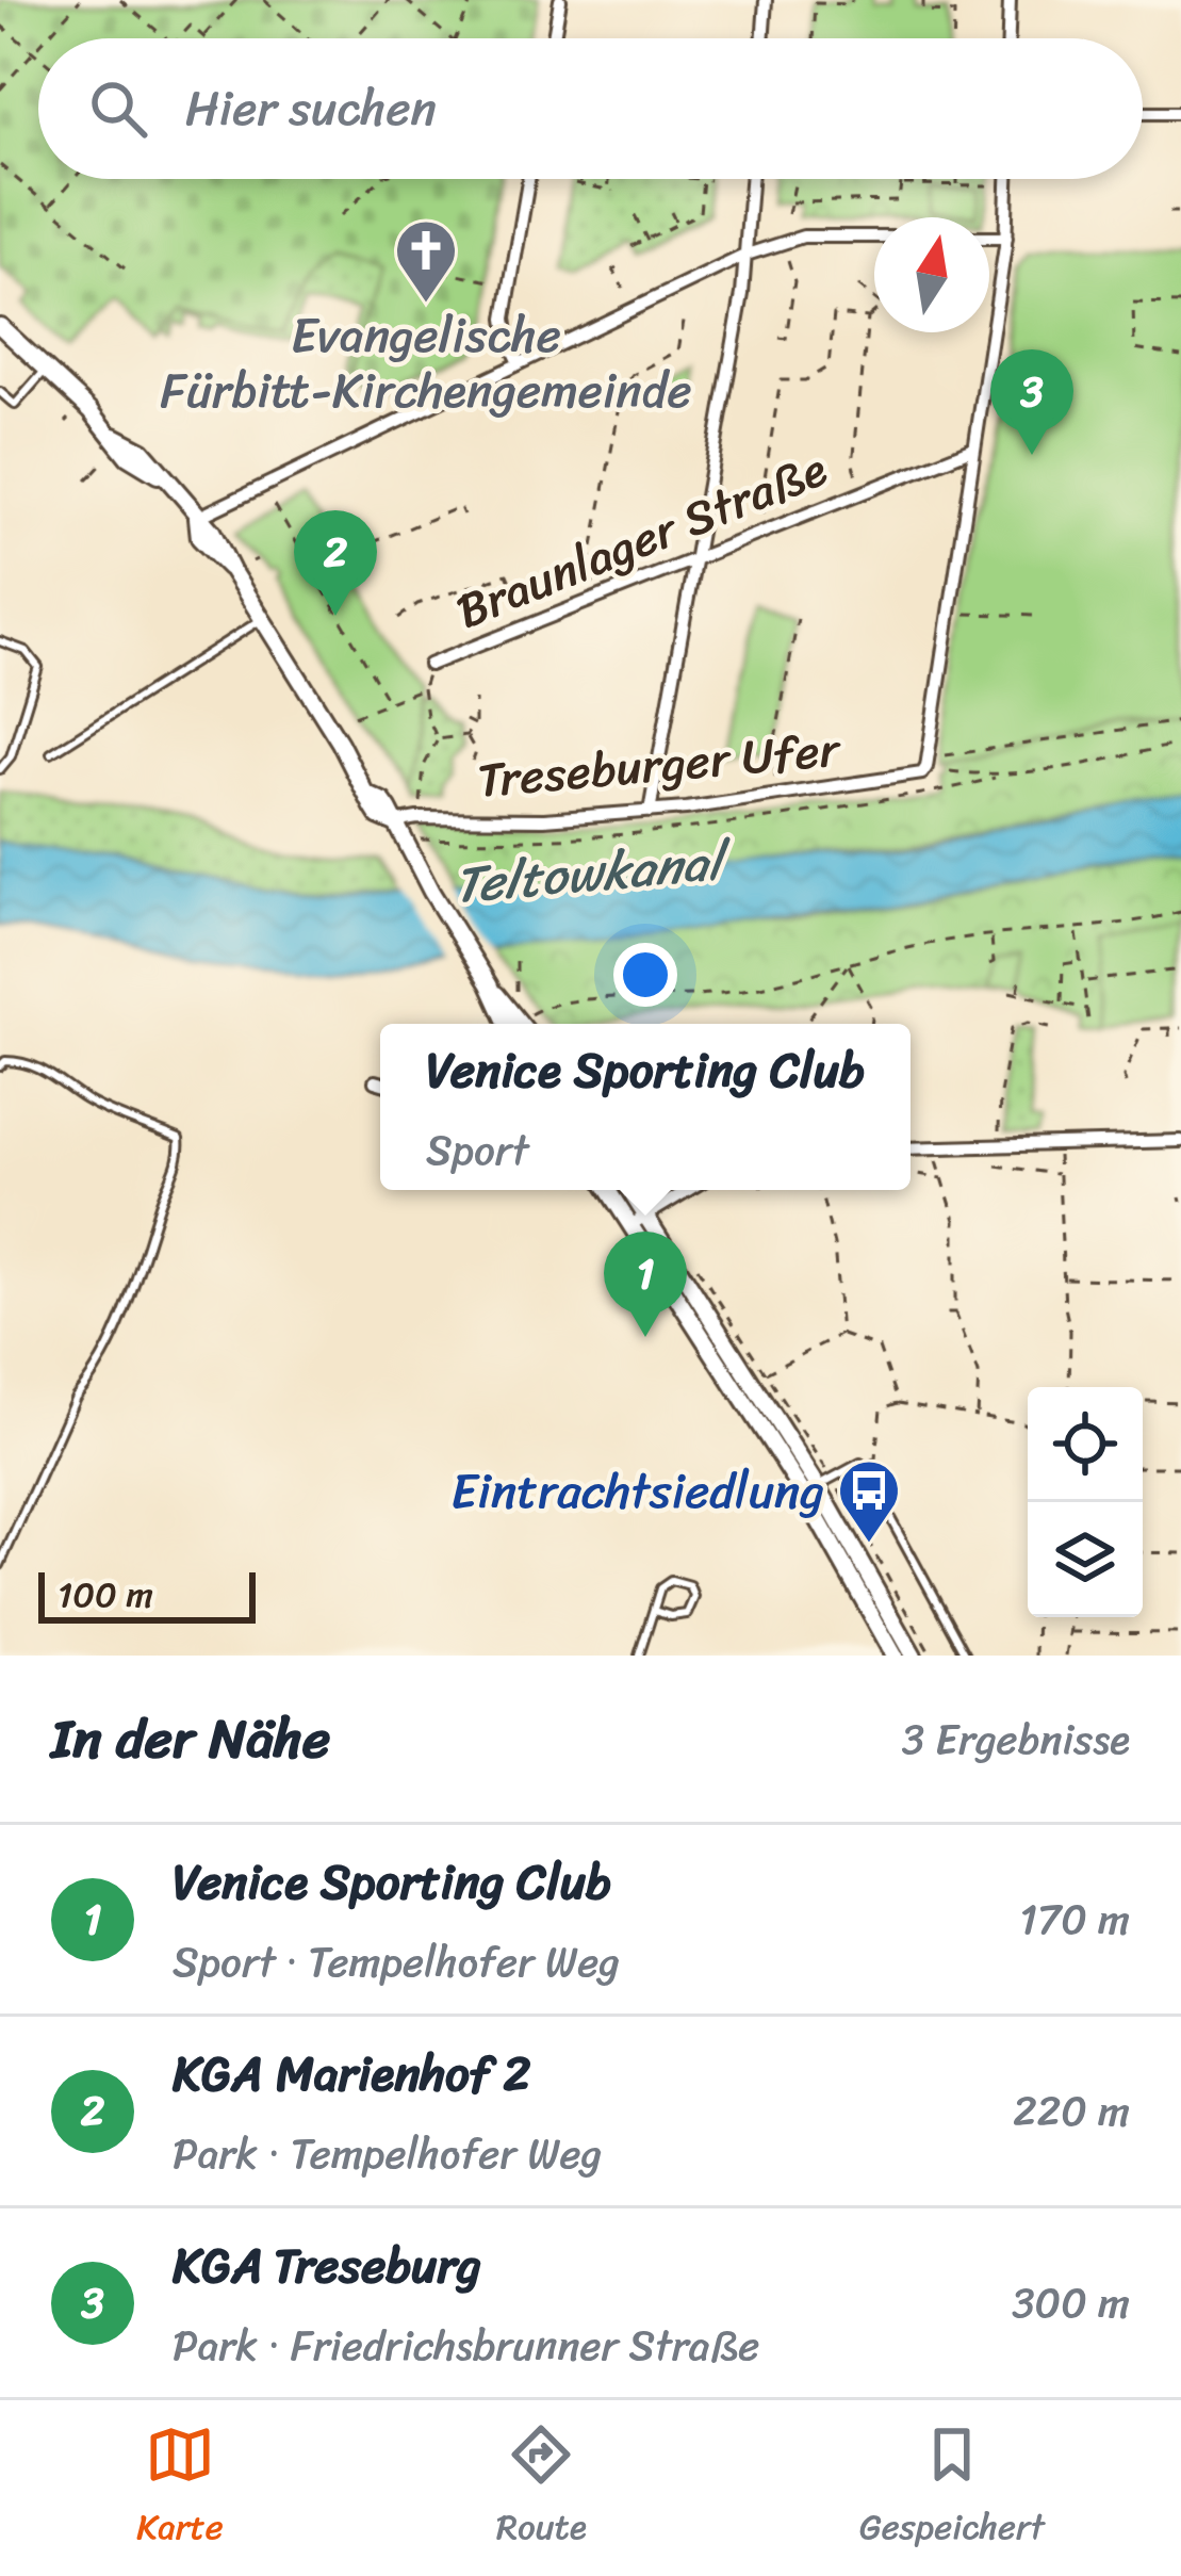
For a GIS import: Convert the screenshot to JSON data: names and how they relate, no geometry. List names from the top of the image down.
{
  "streets": {
    "street": ["Braunlager Straße", "Treseburger Ufer"]
  },
  "crossings": [
    ["Braunlager Straße", "Treseburger Ufer"]
  ],
  "water": ["Teltowkanal"],
  "places": {
    "church": ["Evangelische Fürbitt-Kirchengemeinde"],
    "bus stop": ["Eintrachtsiedlung"]
  },
  "scale_bar": "100 m",
  "north": "top",
  "page": {
    "search": "Hier suchen",
    "pins": ["3", "2", "1"],
    "popup": ["Venice Sporting Club", "Sport"],
    "scale": "100 m",
    "heading": ["In der Nähe", "3 Ergebnisse"],
    "list": [
      {
        "mark": "1",
        "name": "Venice Sporting Club",
        "note": "Sport · Tempelhofer Weg",
        "value": "170 m"
      },
      {
        "mark": "2",
        "name": "KGA Marienhof 2",
        "note": "Park · Tempelhofer Weg",
        "value": "220 m"
      },
      {
        "mark": "3",
        "name": "KGA Treseburg",
        "note": "Park · Friedrichsbrunner Straße",
        "value": "300 m"
      }
    ],
    "nav": ["Karte", "Route", "Gespeichert"]
  }
}
